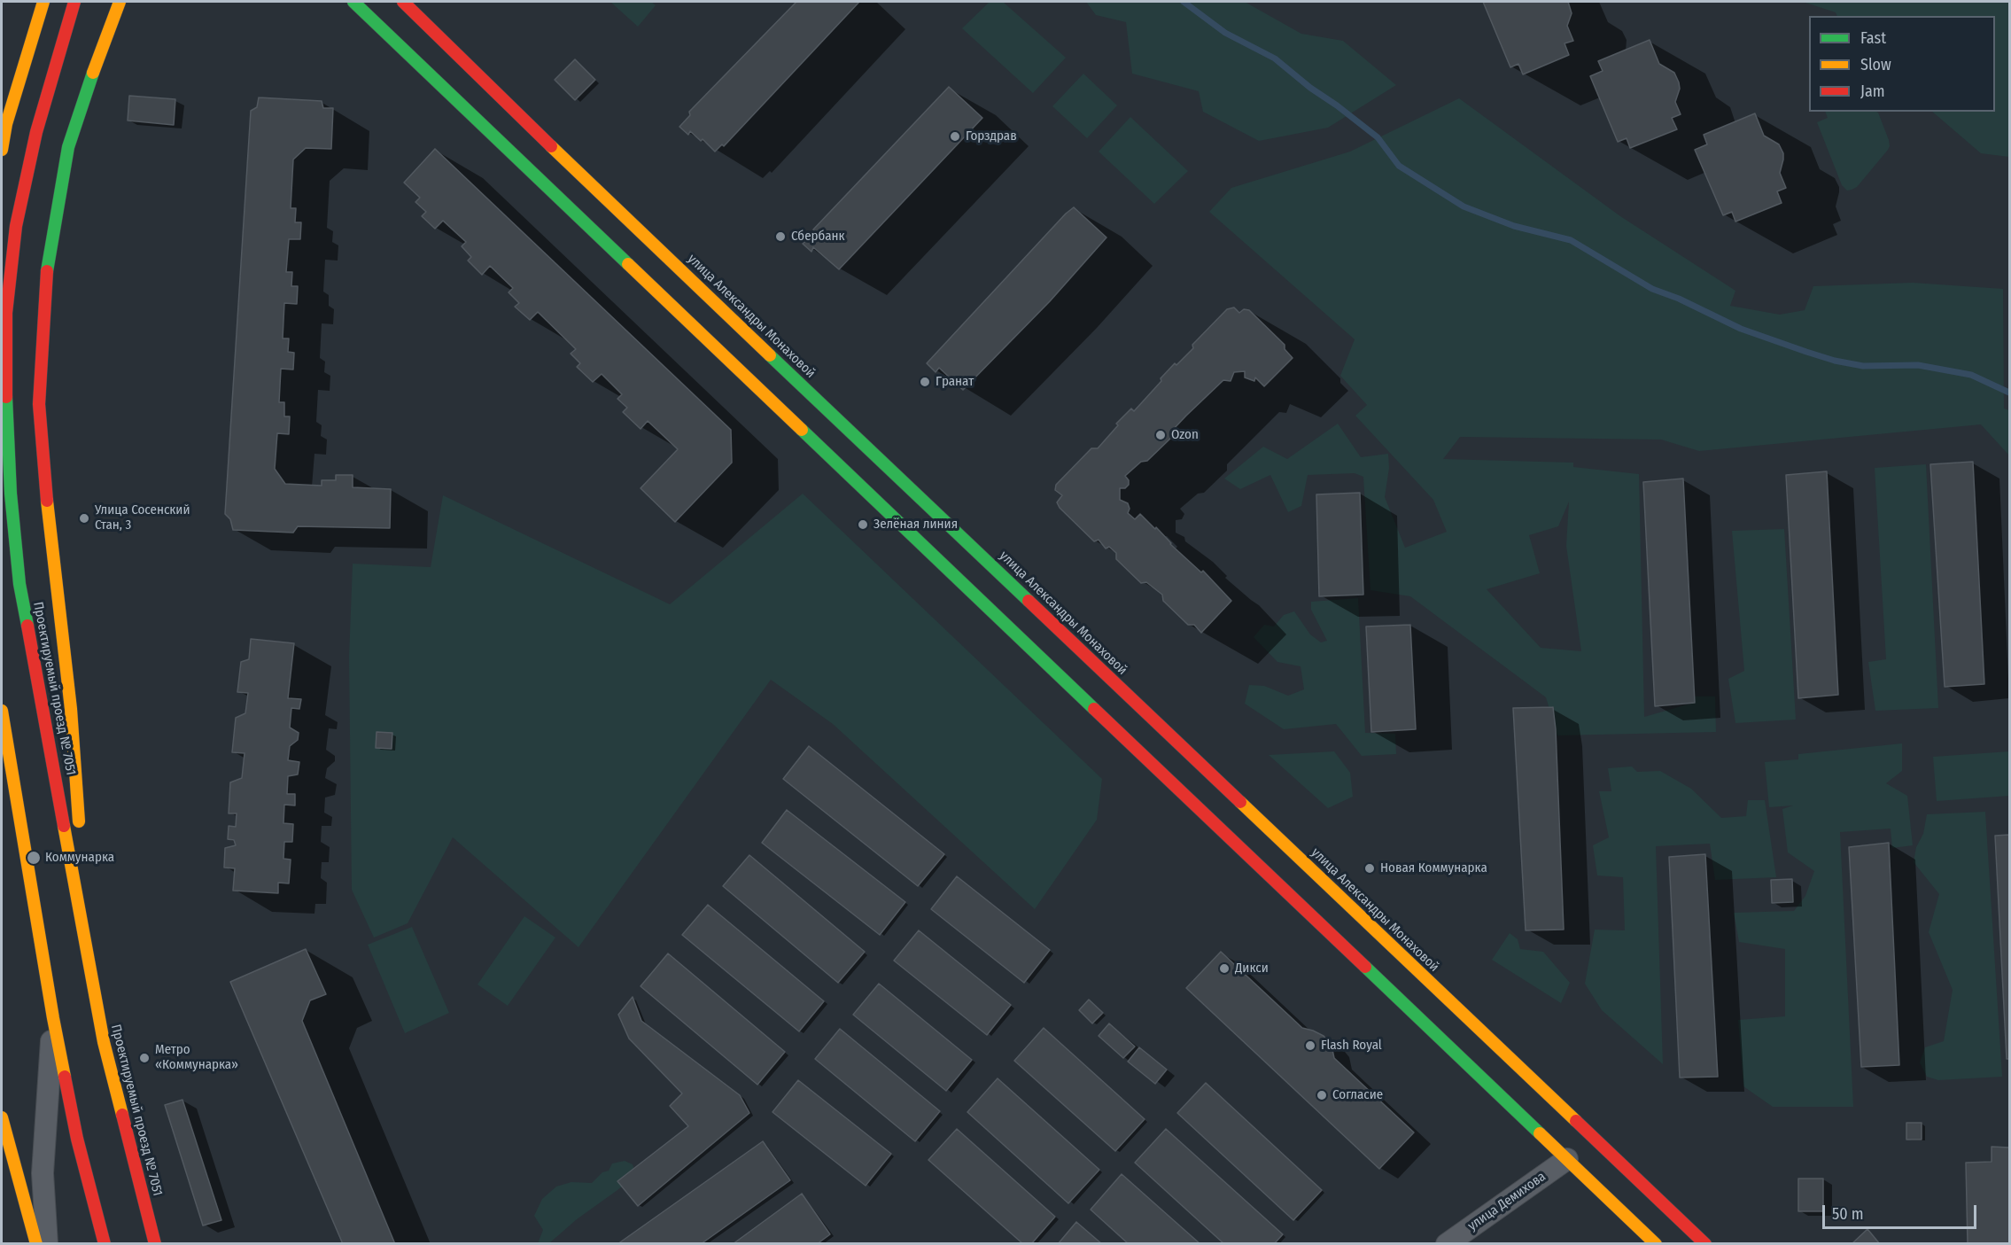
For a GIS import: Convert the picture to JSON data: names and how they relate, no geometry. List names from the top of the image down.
{
  "streets": {
    "main road": ["улица Александры Монаховой", "Проектируемый проезд № 7051"],
    "street": ["улица Демихова"]
  },
  "places": [
    "Горздрав",
    "Сбербанк",
    "Гранат",
    "Ozon",
    "Улица Сосенский Стан, 3",
    "Зелёная линия",
    "Коммунарка",
    "Новая Коммунарка",
    "Дикси",
    "Flash Royal",
    "Метро «Коммунарка»",
    "Согласие"
  ],
  "legend": ["Fast", "Slow", "Jam"],
  "scale_bar": "50 m"
}
